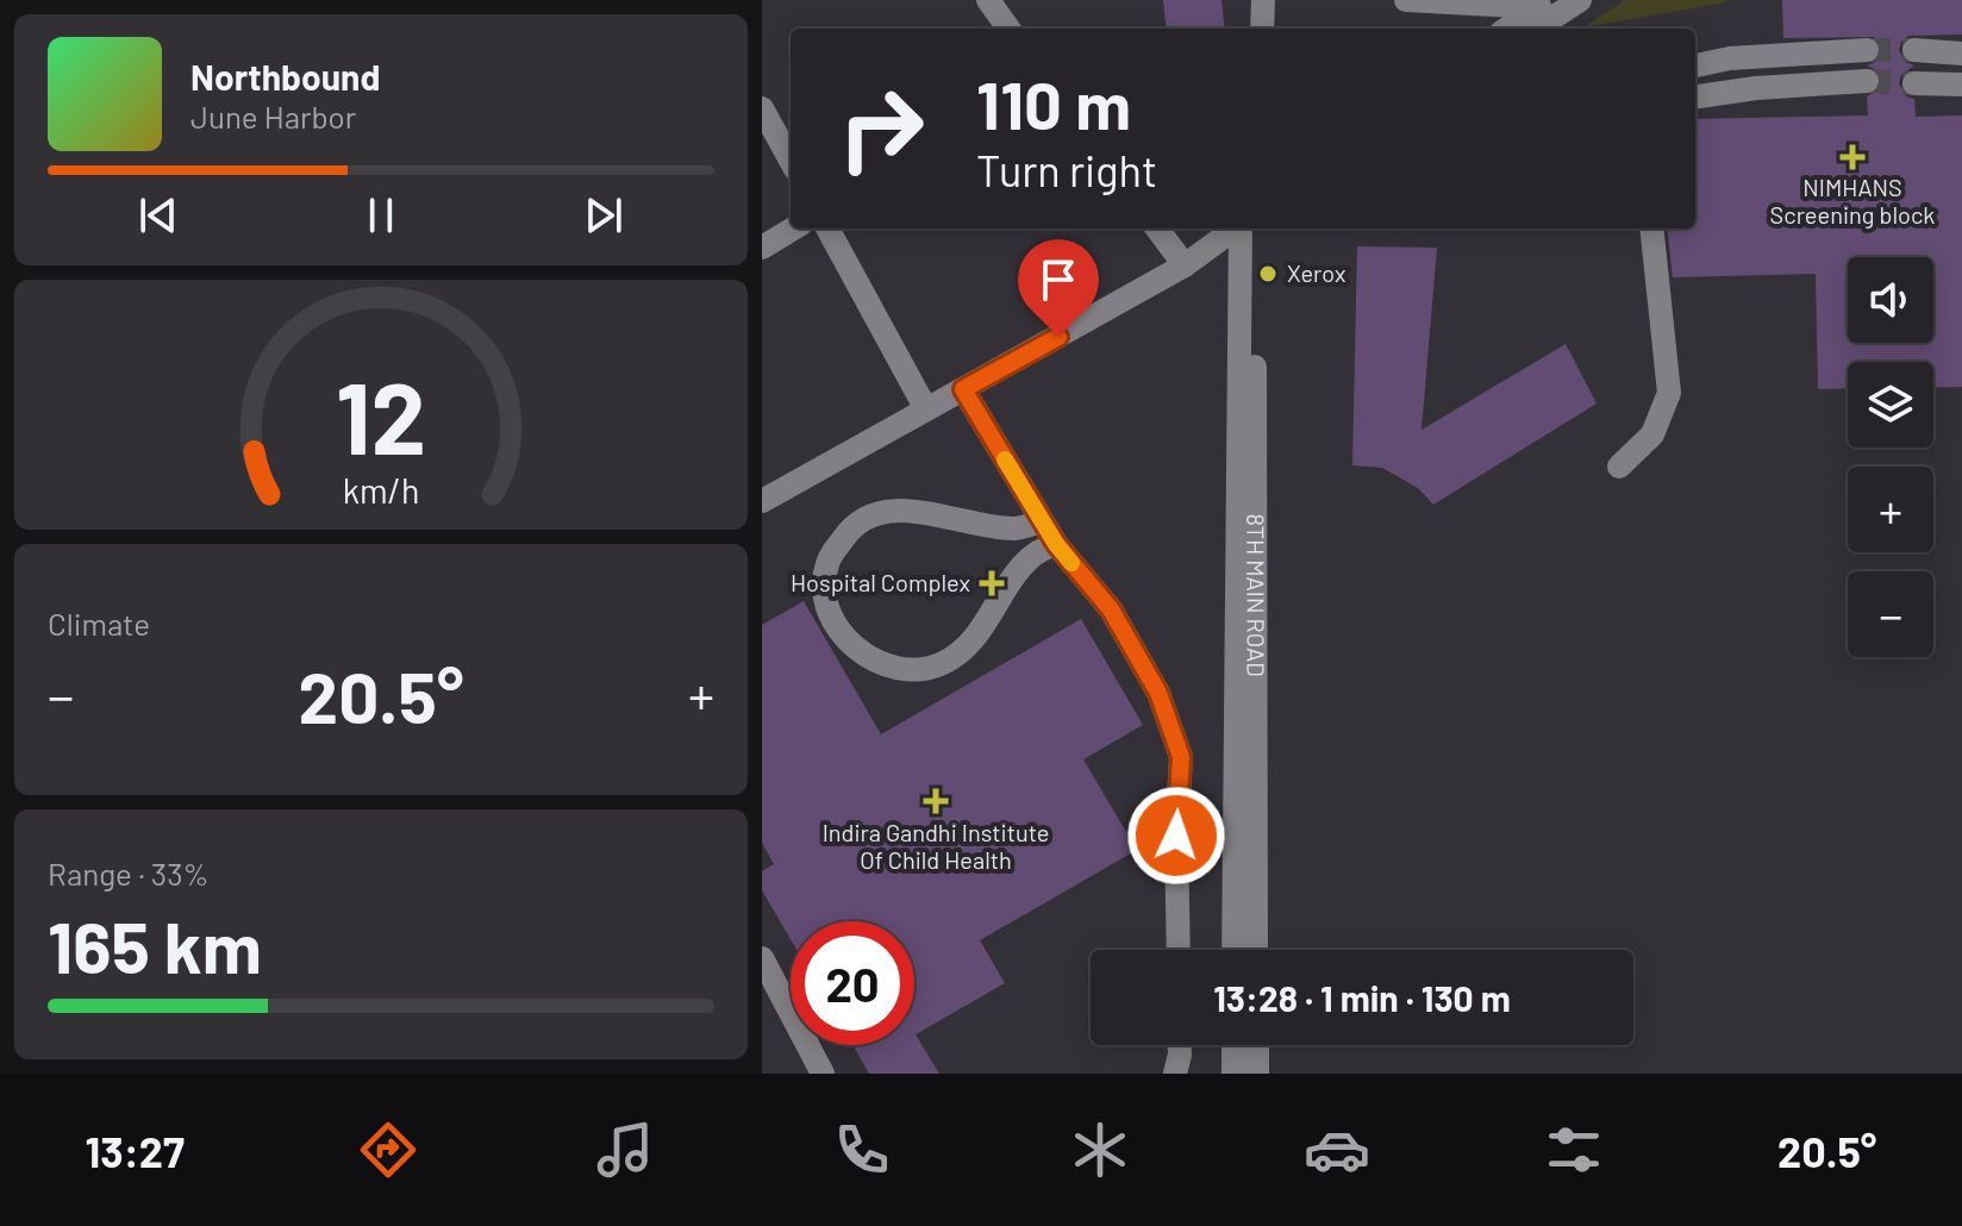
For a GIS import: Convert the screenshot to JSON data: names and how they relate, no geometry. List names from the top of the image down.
{
  "streets": {
    "street": ["8TH MAIN ROAD"]
  },
  "places": {
    "health": ["NIMHANS Screening block", "Hospital Complex", "Indira Gandhi Institute Of Child Health"],
    "other": ["Xerox"]
  },
  "page": {
    "turn": ["110 m", "Turn right"],
    "song": ["Northbound", "June Harbor"],
    "map_buttons": ["+", "−"],
    "tile": [
      "Climate",
      ["Range · 33%", "165 km"]
    ],
    "heat": ["−", "20.5°", "+"],
    "limit": "20",
    "trip": "13:28 · 1 min · 130 m",
    "tabs": ["13:27", "20.5°"],
    "gauge": ["12", "km/h"]
  }
}
